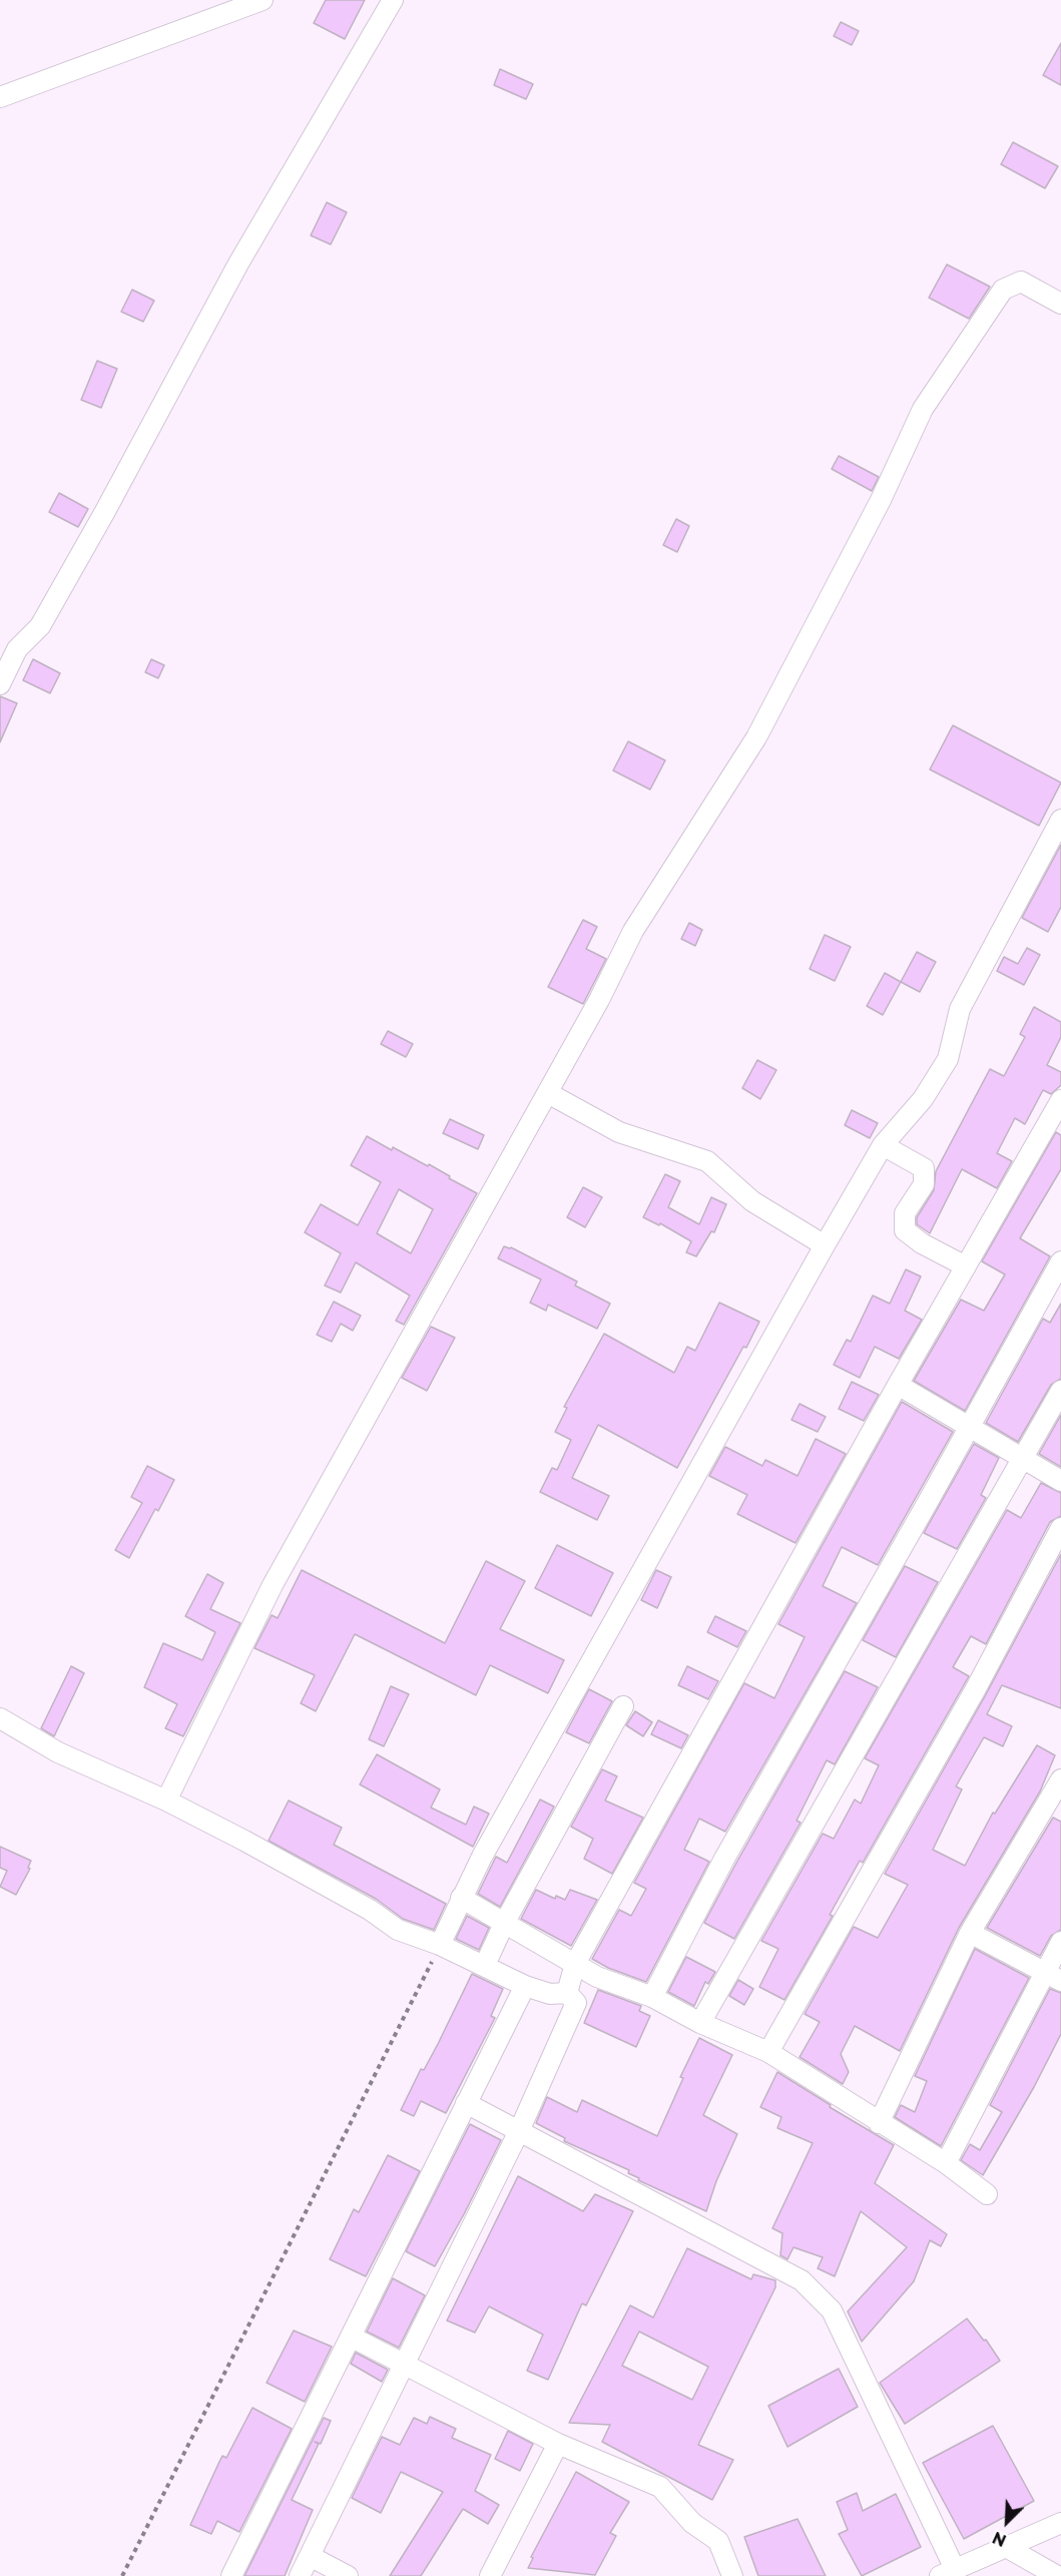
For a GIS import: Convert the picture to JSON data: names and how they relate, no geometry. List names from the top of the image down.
{
  "north": "bottom left"
}
